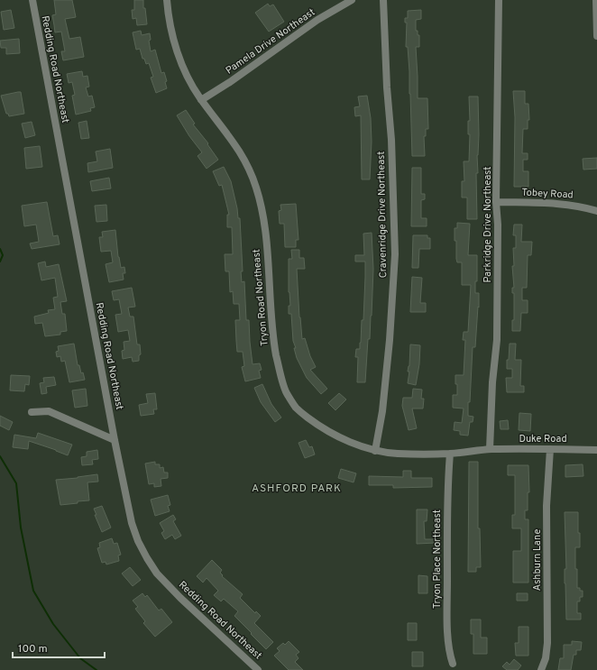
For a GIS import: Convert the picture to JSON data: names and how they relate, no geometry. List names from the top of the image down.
{
  "streets": {
    "street": [
      "Pamela Drive Northeast",
      "Redding Road Northeast",
      "Tobey Road",
      "Cravenridge Drive Northeast",
      "Parkridge Drive Northeast",
      "Tryon Road Northeast",
      "Duke Road",
      "Tryon Place Northeast",
      "Ashburn Lane"
    ]
  },
  "crossings": [
    ["Pamela Drive Northeast", "Tryon Road Northeast"],
    ["Tobey Road", "Parkridge Drive Northeast"],
    ["Cravenridge Drive Northeast", "Tryon Road Northeast"],
    ["Parkridge Drive Northeast", "Tryon Road Northeast"],
    ["Parkridge Drive Northeast", "Duke Road"],
    ["Tryon Road Northeast", "Duke Road"],
    ["Tryon Road Northeast", "Tryon Place Northeast"],
    ["Duke Road", "Ashburn Lane"]
  ],
  "districts": ["ASHFORD PARK"],
  "scale_bar": "100 m"
}
